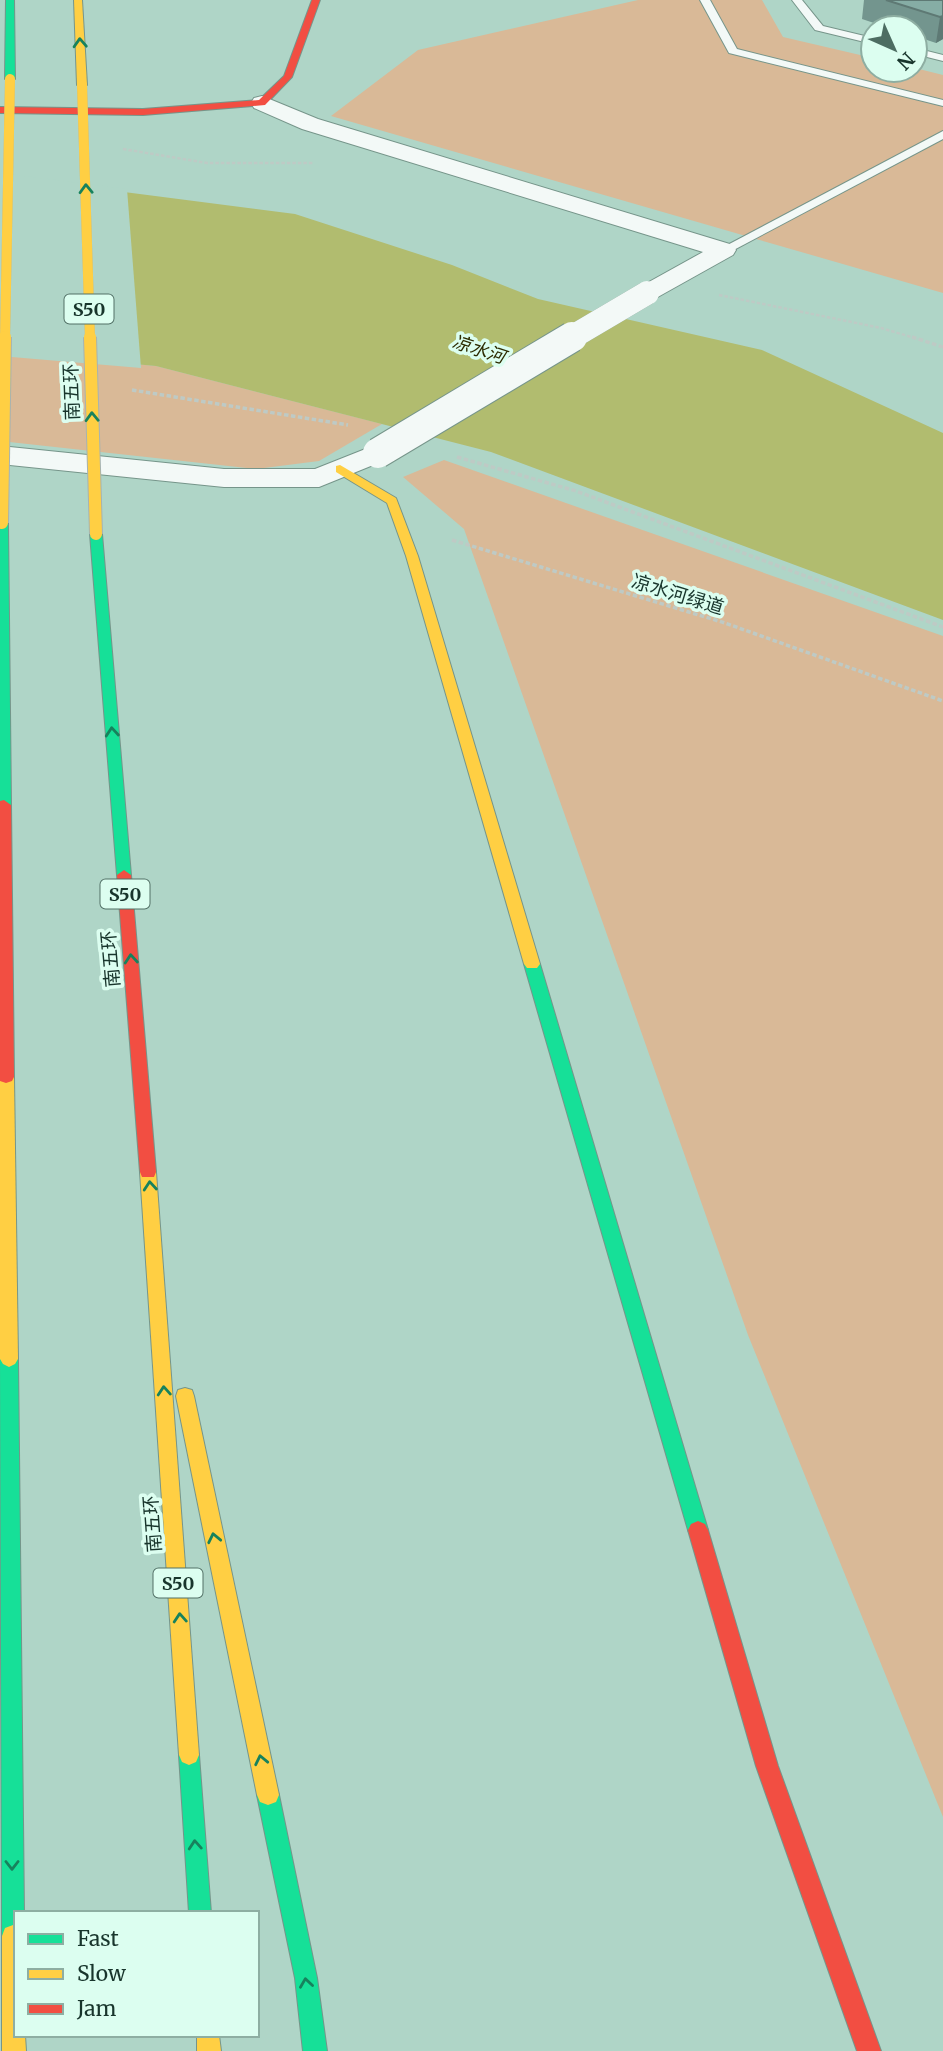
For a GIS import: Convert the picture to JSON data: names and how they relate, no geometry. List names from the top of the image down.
{
  "streets": {
    "main road": ["S50", "南五环"],
    "path": ["凉水河绿道"]
  },
  "water": ["凉水河"],
  "legend": ["Fast", "Slow", "Jam"],
  "north": "bottom right"
}
